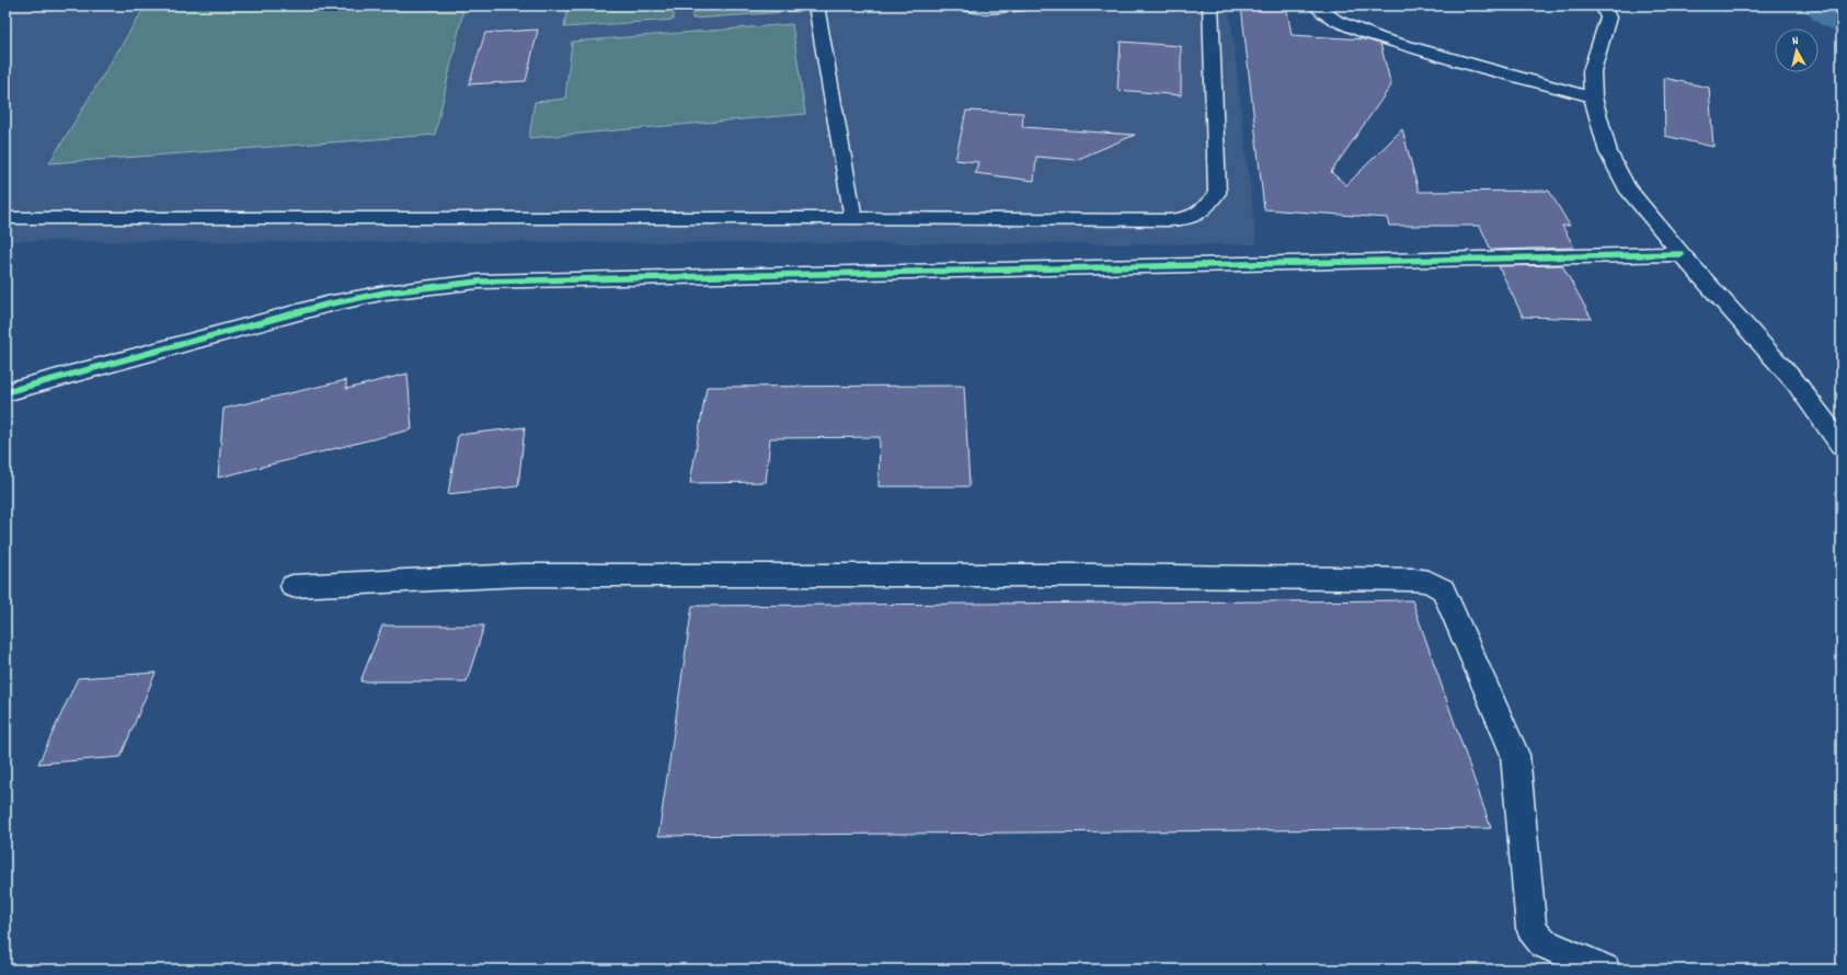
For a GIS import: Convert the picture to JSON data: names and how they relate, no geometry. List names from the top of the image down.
{
  "north": "top"
}
